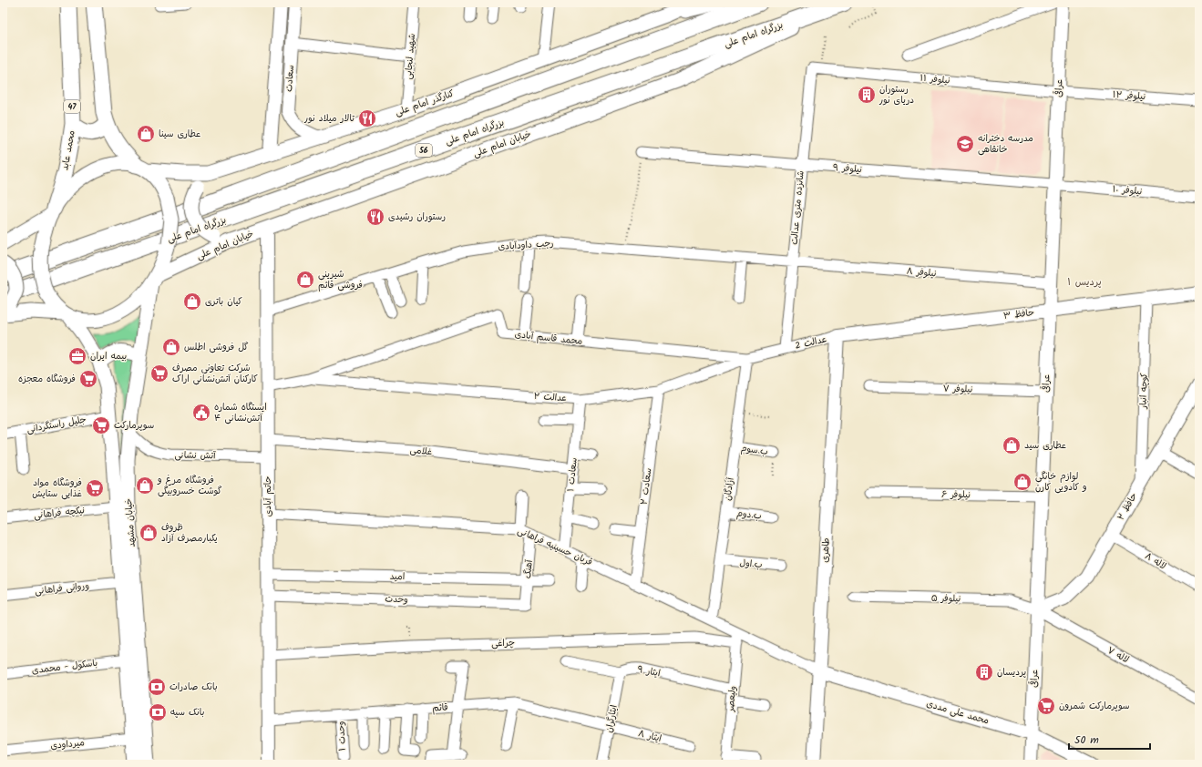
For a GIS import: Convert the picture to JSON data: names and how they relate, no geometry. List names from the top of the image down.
{
  "streets": {
    "highway": ["بزرگراه امام علی", "56"],
    "main road": [
      "کنارگذر امام علی",
      "47",
      "خیابان امام علی",
      "محمد عابد",
      "خیابان مشهد"
    ],
    "street": [
      "شهید لنجابی",
      "سعادت",
      "نیلوفر ۱۱",
      "عراقی",
      "نیلوفر ۱۲",
      "نیلوفر ۹",
      "نیلوفر ۱۰",
      "شانزده متری عدالت",
      "رجب داودآبادی",
      "نیلوفر ۸",
      "حافظ ۳",
      "محمد قاسم آبادی",
      "عدالت 2",
      "نیلوفر ۷",
      "کوچه انبار",
      "عدالت ۲",
      "جلیل راستگردانی",
      "ب.سوم",
      "غلامی",
      "آتش نشانی",
      "سعادت ۱",
      "سعادت ۲",
      "آزادگان",
      "نیلوفر ۶",
      "حاتم آبادی",
      "حافظ ۲",
      "نیکچه فراهانی",
      "ب.دوم",
      "قربان حسینیه فراهانی",
      "طاهری",
      "لاله ۸",
      "ب.اول",
      "آهنگ",
      "امید",
      "وروانی فراهانی",
      "نیلوفر ۵",
      "وحدت",
      "چراغی",
      "لاله ۷",
      "باسکول - محمدی",
      "ایثار ۹",
      "ولیعصر",
      "قائم",
      "محمد علی مددی",
      "ایثارگران",
      "وحدت ۱",
      "ایثار ۸",
      "میرداودی"
    ]
  },
  "crossings": [
    ["بزرگراه امام علی", "خیابان امام علی"],
    ["شهید لنجابی", "کنارگذر امام علی"],
    ["سعادت", "کنارگذر امام علی"],
    ["نیلوفر ۱۱", "عراقی"],
    ["نیلوفر ۱۱", "نیلوفر ۱۲"],
    ["نیلوفر ۱۱", "شانزده متری عدالت"],
    ["عراقی", "نیلوفر ۱۲"],
    ["عراقی", "نیلوفر ۹"],
    ["عراقی", "نیلوفر ۱۰"],
    ["عراقی", "نیلوفر ۸"],
    ["عراقی", "حافظ ۳"],
    ["عراقی", "نیلوفر ۷"],
    ["عراقی", "نیلوفر ۶"],
    ["عراقی", "حافظ ۲"],
    ["عراقی", "نیلوفر ۵"],
    ["عراقی", "لاله ۷"],
    ["عراقی", "محمد علی مددی"],
    ["کنارگذر امام علی", "47"],
    ["47", "محمد عابد"],
    ["47", "خیابان مشهد"],
    ["خیابان امام علی", "حاتم آبادی"],
    ["خیابان امام علی", "خیابان مشهد"],
    ["نیلوفر ۹", "نیلوفر ۱۰"],
    ["نیلوفر ۹", "شانزده متری عدالت"],
    ["شانزده متری عدالت", "رجب داودآبادی"],
    ["شانزده متری عدالت", "نیلوفر ۸"],
    ["شانزده متری عدالت", "عدالت 2"],
    ["شانزده متری عدالت", "عدالت ۲"],
    ["رجب داودآبادی", "نیلوفر ۸"],
    ["رجب داودآبادی", "حاتم آبادی"],
    ["حافظ ۳", "عدالت 2"],
    ["حافظ ۳", "کوچه انبار"],
    ["حافظ ۳", "طاهری"],
    ["محمد قاسم آبادی", "عدالت ۲"],
    ["محمد قاسم آبادی", "آزادگان"],
    ["محمد قاسم آبادی", "حاتم آبادی"],
    ["عدالت 2", "عدالت ۲"],
    ["عدالت 2", "طاهری"],
    ["کوچه انبار", "حافظ ۲"],
    ["عدالت ۲", "سعادت ۱"],
    ["عدالت ۲", "سعادت ۲"],
    ["عدالت ۲", "آزادگان"],
    ["جلیل راستگردانی", "خیابان مشهد"],
    ["ب.سوم", "آزادگان"],
    ["غلامی", "سعادت ۱"],
    ["غلامی", "حاتم آبادی"],
    ["آتش نشانی", "حاتم آبادی"],
    ["آتش نشانی", "خیابان مشهد"],
    ["سعادت ۱", "قربان حسینیه فراهانی"],
    ["سعادت ۲", "قربان حسینیه فراهانی"],
    ["آزادگان", "ب.دوم"],
    ["آزادگان", "قربان حسینیه فراهانی"],
    ["آزادگان", "ب.اول"],
    ["حاتم آبادی", "قربان حسینیه فراهانی"],
    ["حاتم آبادی", "امید"],
    ["حاتم آبادی", "وحدت"],
    ["حاتم آبادی", "چراغی"],
    ["حاتم آبادی", "قائم"],
    ["حافظ ۲", "لاله ۸"],
    ["حافظ ۲", "نیلوفر ۵"],
    ["حافظ ۲", "لاله ۷"],
    ["نیکچه فراهانی", "خیابان مشهد"],
    ["خیابان مشهد", "وروانی فراهانی"],
    ["خیابان مشهد", "باسکول - محمدی"],
    ["خیابان مشهد", "میرداودی"],
    ["قربان حسینیه فراهانی", "طاهری"],
    ["قربان حسینیه فراهانی", "آهنگ"],
    ["قربان حسینیه فراهانی", "ولیعصر"],
    ["قربان حسینیه فراهانی", "محمد علی مددی"],
    ["طاهری", "محمد علی مددی"],
    ["آهنگ", "امید"],
    ["آهنگ", "وحدت"],
    ["نیلوفر ۵", "لاله ۷"],
    ["چراغی", "ولیعصر"],
    ["ایثار ۹", "ولیعصر"],
    ["ایثار ۹", "ایثارگران"],
    ["قائم", "ایثارگران"],
    ["قائم", "وحدت ۱"],
    ["قائم", "ایثار ۸"],
    ["ایثارگران", "ایثار ۸"]
  ],
  "districts": ["پردیس ۱"],
  "places": {
    "building": ["رستوران دریای نور", "پردیسان"],
    "restaurant": ["تالار میلاد نور", "رستوران رشیدی"],
    "shop": [
      "عطاری سینا",
      "شیرینی فروشی قائم",
      "کیان باتری",
      "گل فروشی اطلس",
      "عطاری سید",
      "لوازم خانگی و کادویی کارن",
      "فروشگاه مرغ و گوشت خسروبیگی",
      "ظروف یکبارمصرف آزاد"
    ],
    "school or university": ["مدرسه دخترانه خانقاهی"],
    "office": ["بیمه ایران"],
    "supermarket": [
      "شرکت تعاونی مصرف کارکنان آتش‌نشانی اراک",
      "فروشگاه معجزه",
      "سوپرمارکت",
      "فروشگاه مواد غذایی ستایش",
      "سوپرمارکت شمرون"
    ],
    "public building": ["ایستگاه شماره ۴ آتش‌نشانی"],
    "bank": ["بانک صادرات", "بانک سپه"]
  },
  "scale_bar": "50 m"
}
